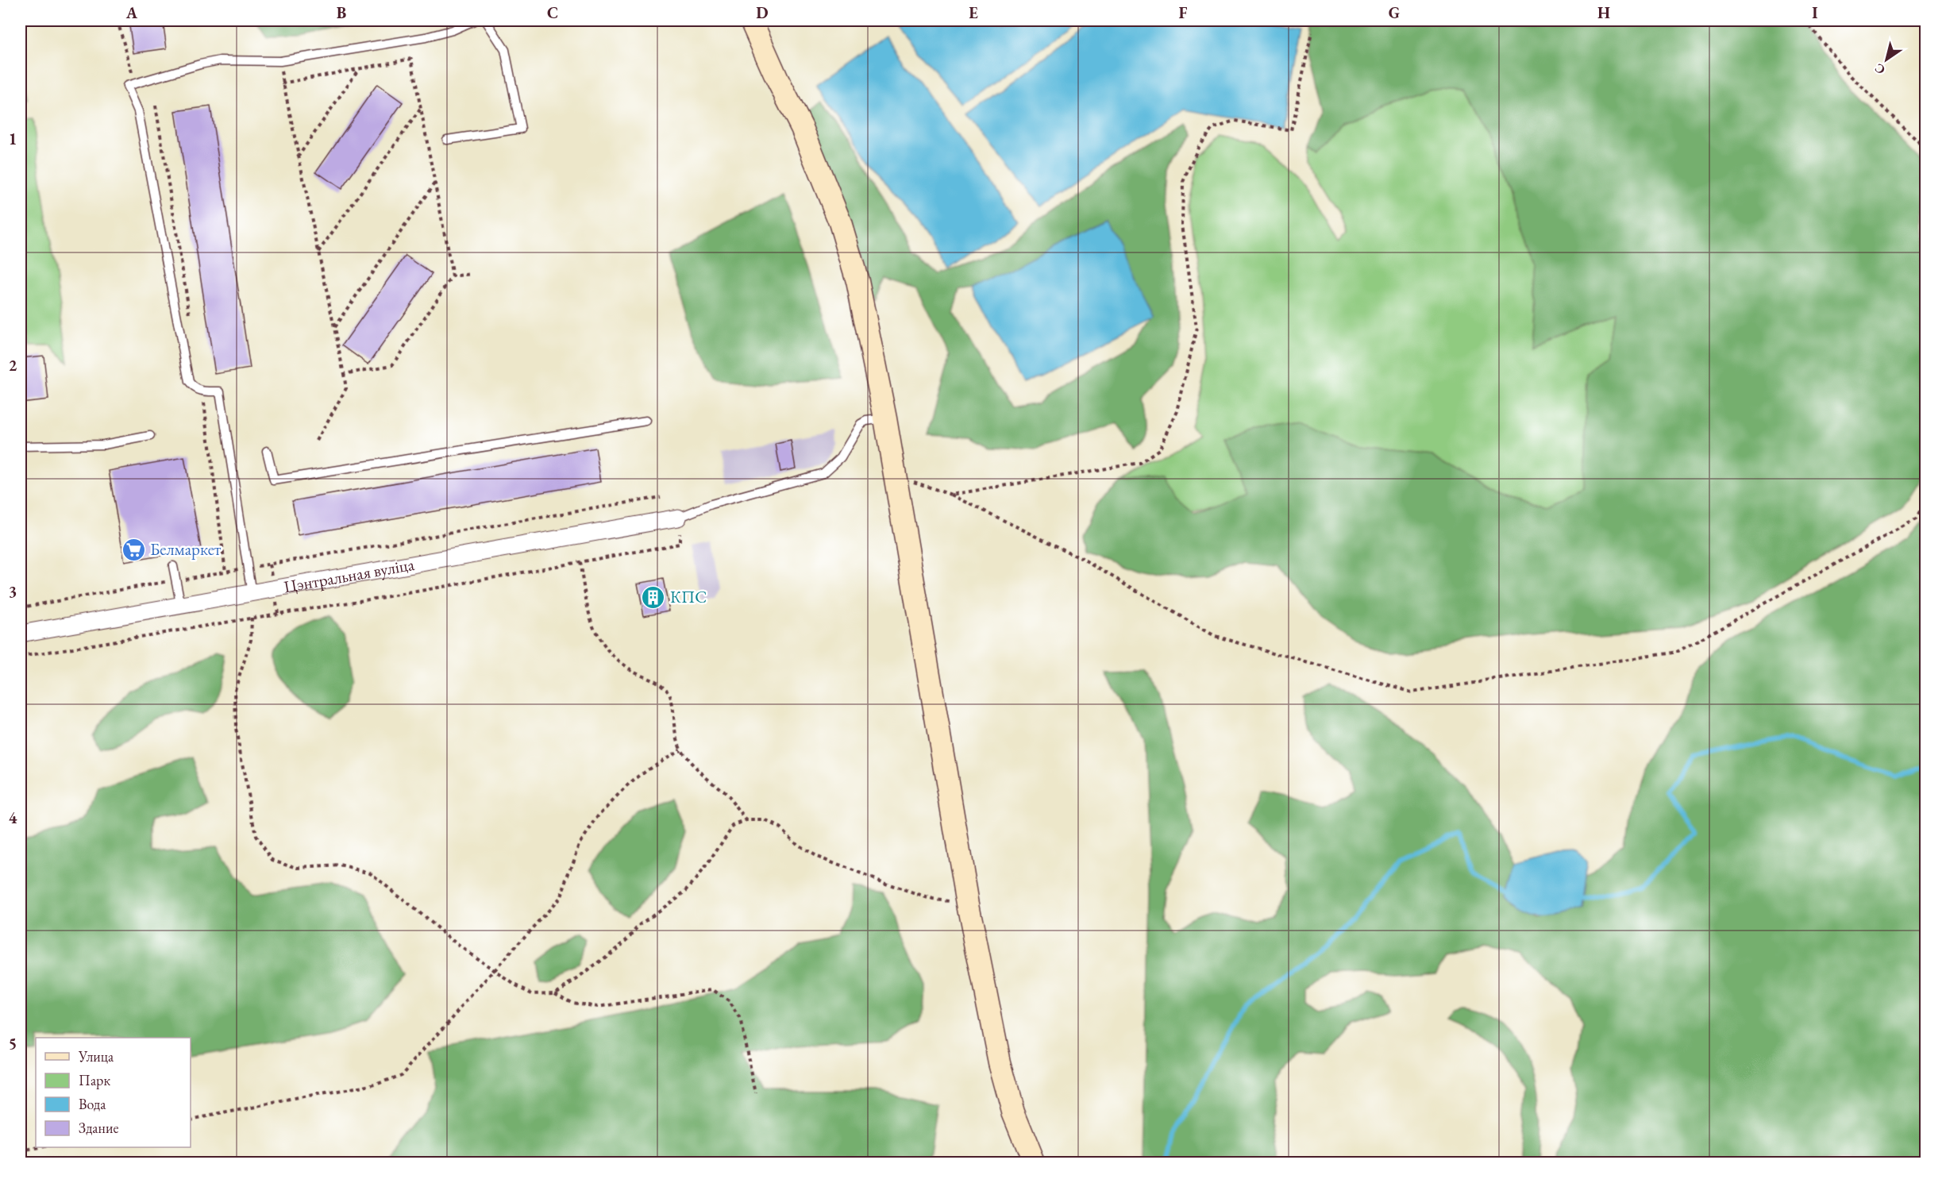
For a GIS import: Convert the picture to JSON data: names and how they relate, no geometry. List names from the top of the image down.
{
  "streets": {
    "street": ["Цэнтральная вуліца"]
  },
  "places": {
    "supermarket": ["Белмаркет"],
    "building": ["КПС"]
  },
  "legend": [
    "Улица",
    "Парк",
    "Вода",
    "Здание"
  ],
  "north": "bottom left",
  "grid": {
    "columns": [
      "A",
      "B",
      "C",
      "D",
      "E",
      "F",
      "G",
      "H",
      "I"
    ],
    "rows": [
      "1",
      "2",
      "3",
      "4",
      "5"
    ]
  }
}
